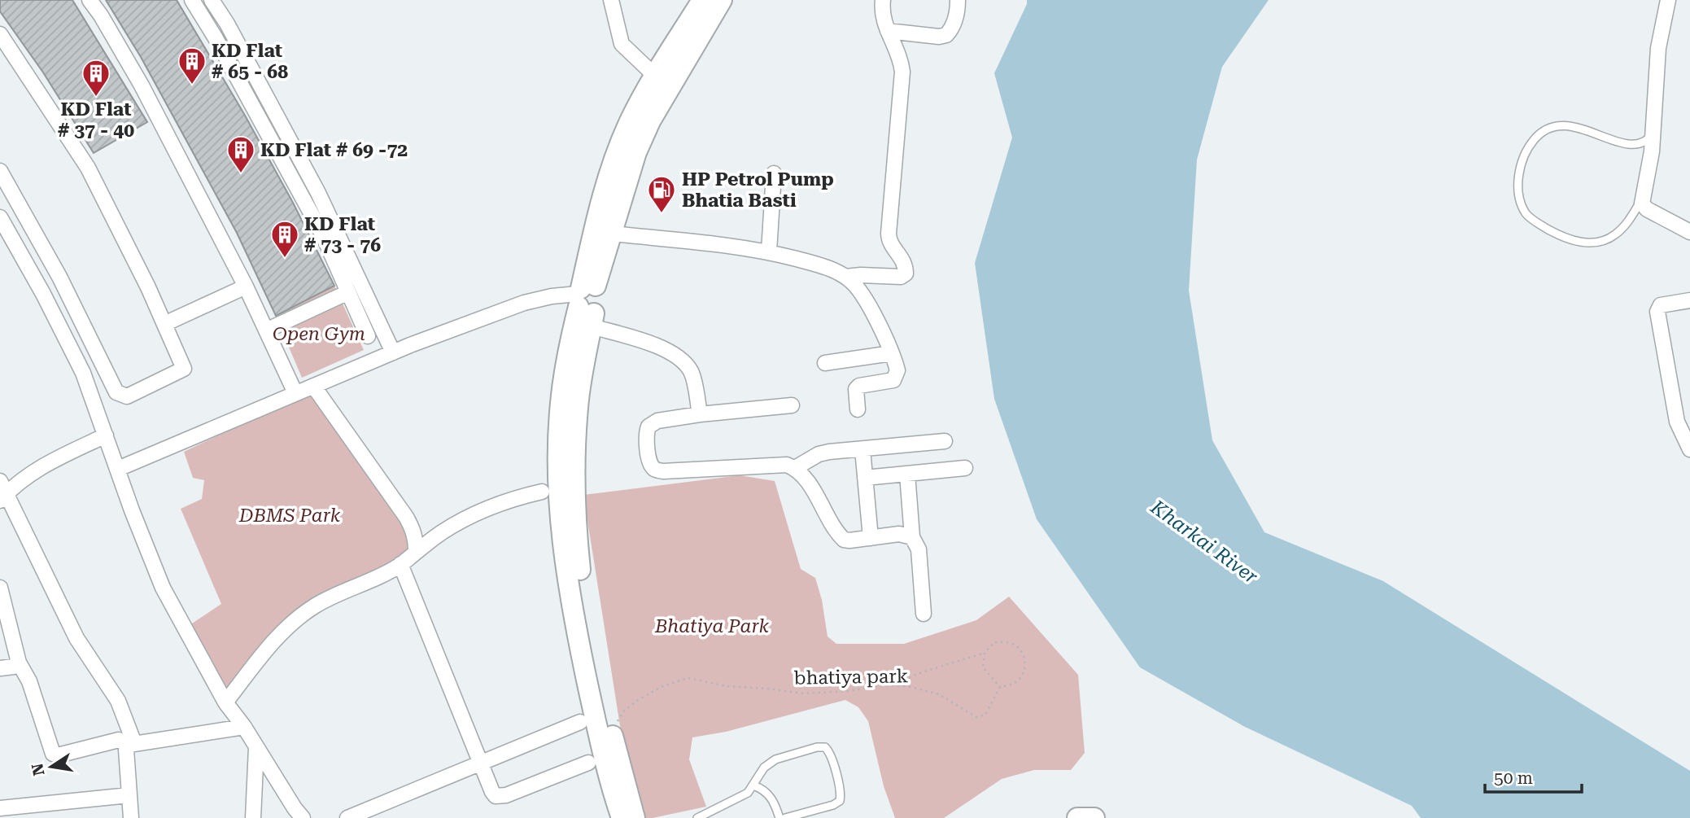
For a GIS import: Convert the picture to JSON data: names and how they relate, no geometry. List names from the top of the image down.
{
  "streets": {
    "path": ["bhatiya park"]
  },
  "water": ["Kharkai River"],
  "parks": ["Open Gym", "DBMS Park", "Bhatiya Park"],
  "places": {
    "building": [
      "KD Flat # 65 - 68",
      "KD Flat # 37 - 40",
      "KD Flat # 69 -72",
      "KD Flat # 73 - 76"
    ],
    "fuel station": ["HP Petrol Pump Bhatia Basti"]
  },
  "scale_bar": "50 m",
  "north": "left"
}
